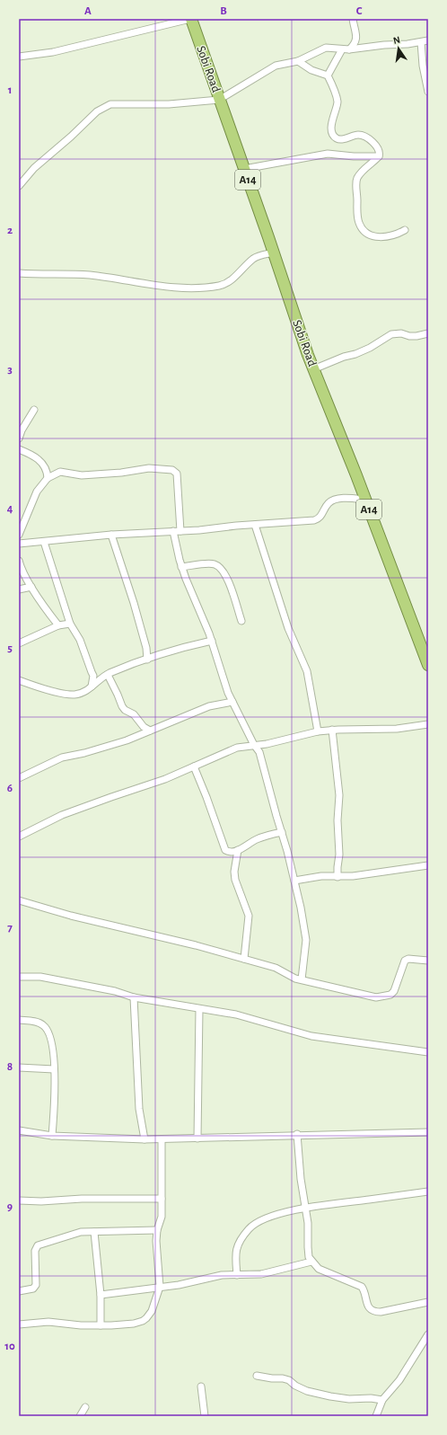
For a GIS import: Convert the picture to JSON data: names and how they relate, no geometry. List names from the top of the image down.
{
  "streets": {
    "highway": ["Sobi Road", "A14"]
  },
  "north": "top",
  "grid": {
    "columns": ["A", "B", "C"],
    "rows": [
      "1",
      "2",
      "3",
      "4",
      "5",
      "6",
      "7",
      "8",
      "9",
      "10"
    ]
  }
}
